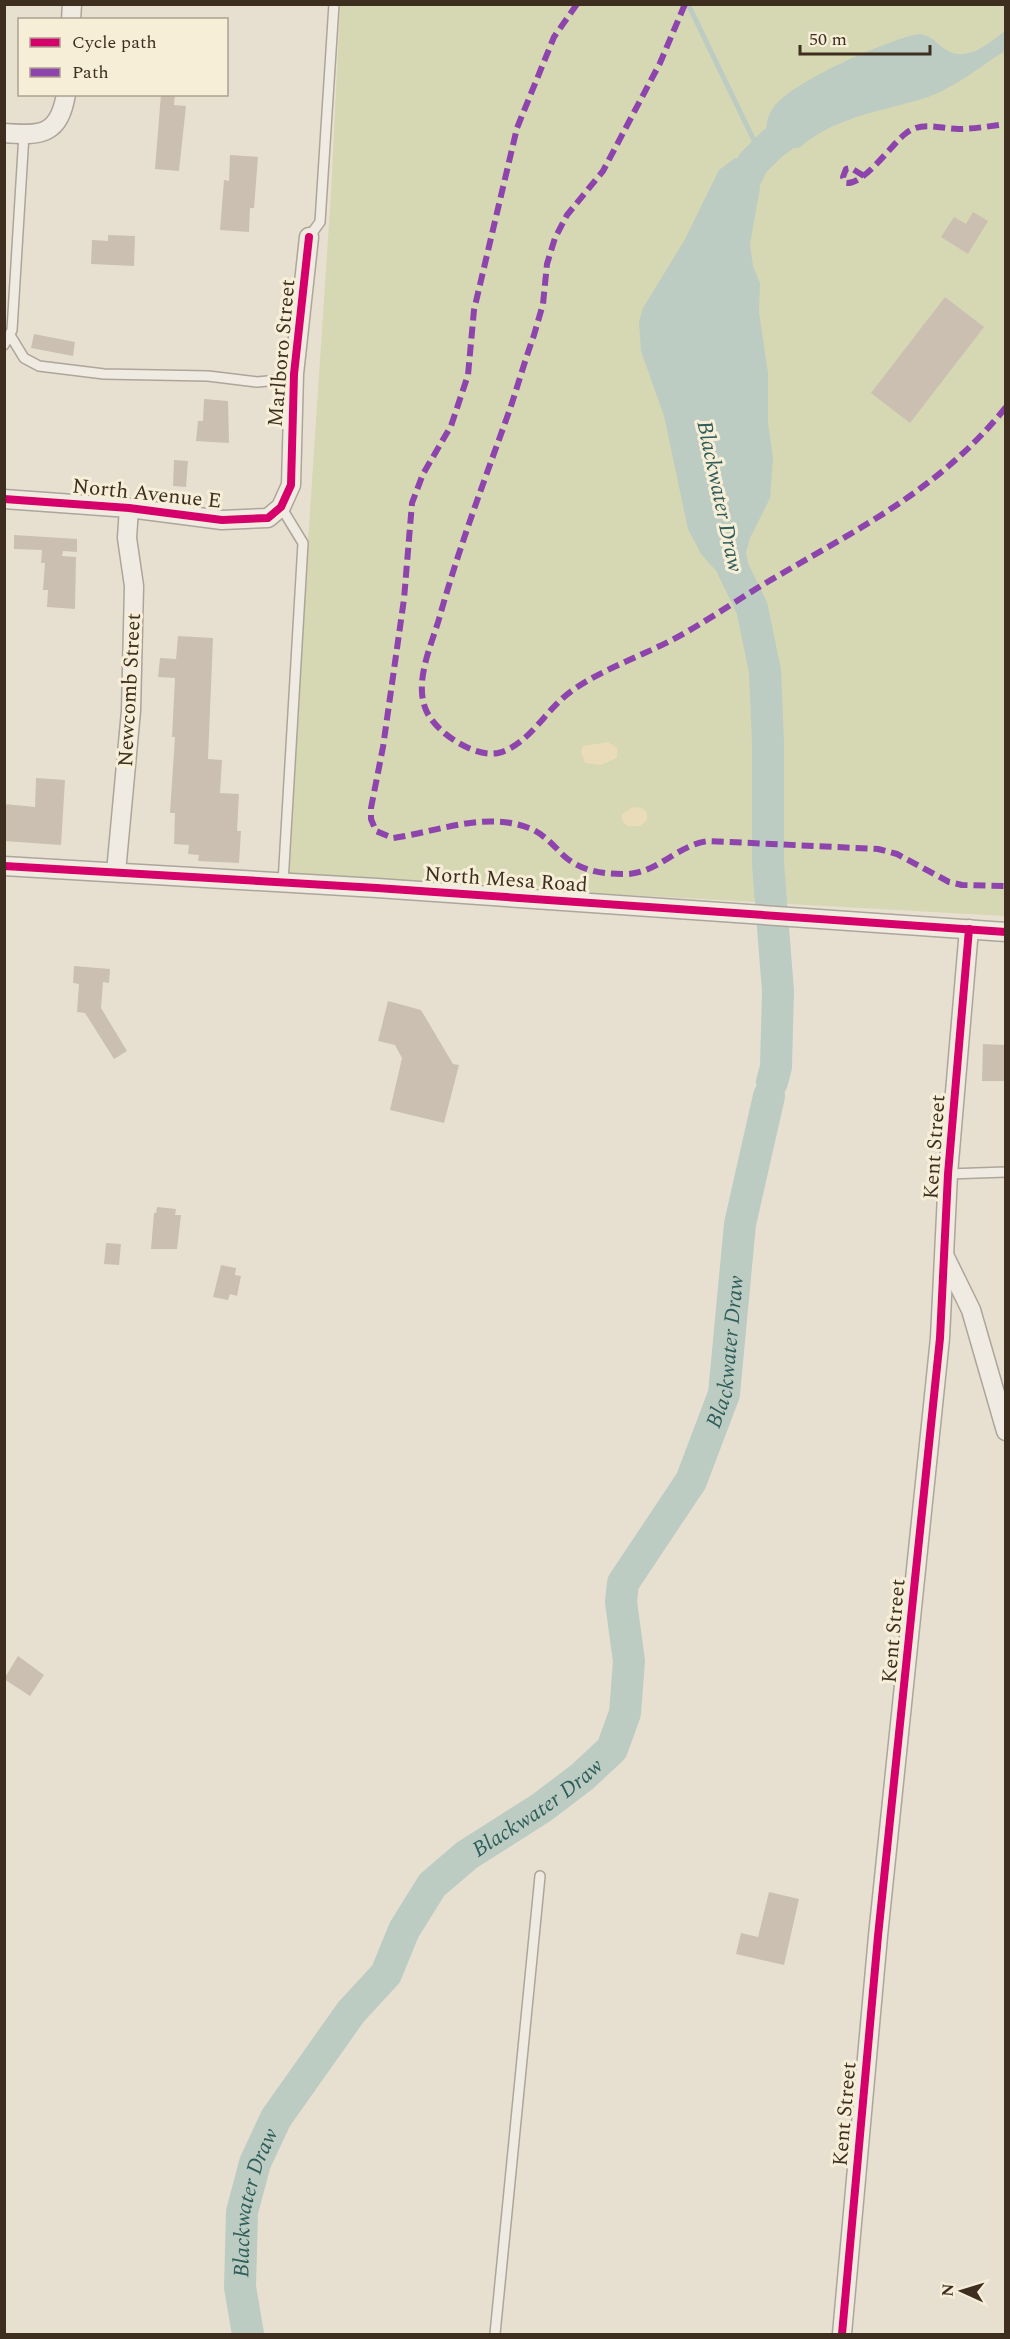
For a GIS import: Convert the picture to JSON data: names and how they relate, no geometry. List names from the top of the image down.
{
  "streets": {
    "street": [
      "Marlboro Street",
      "North Avenue E",
      "Newcomb Street",
      "North Mesa Road",
      "Kent Street"
    ]
  },
  "crossings": [
    ["Marlboro Street", "North Avenue E"],
    ["North Avenue E", "Newcomb Street"],
    ["Newcomb Street", "North Mesa Road"],
    ["North Mesa Road", "Kent Street"]
  ],
  "water": ["Blackwater Draw"],
  "legend": ["Cycle path", "Path"],
  "scale_bar": "50 m",
  "north": "left"
}
